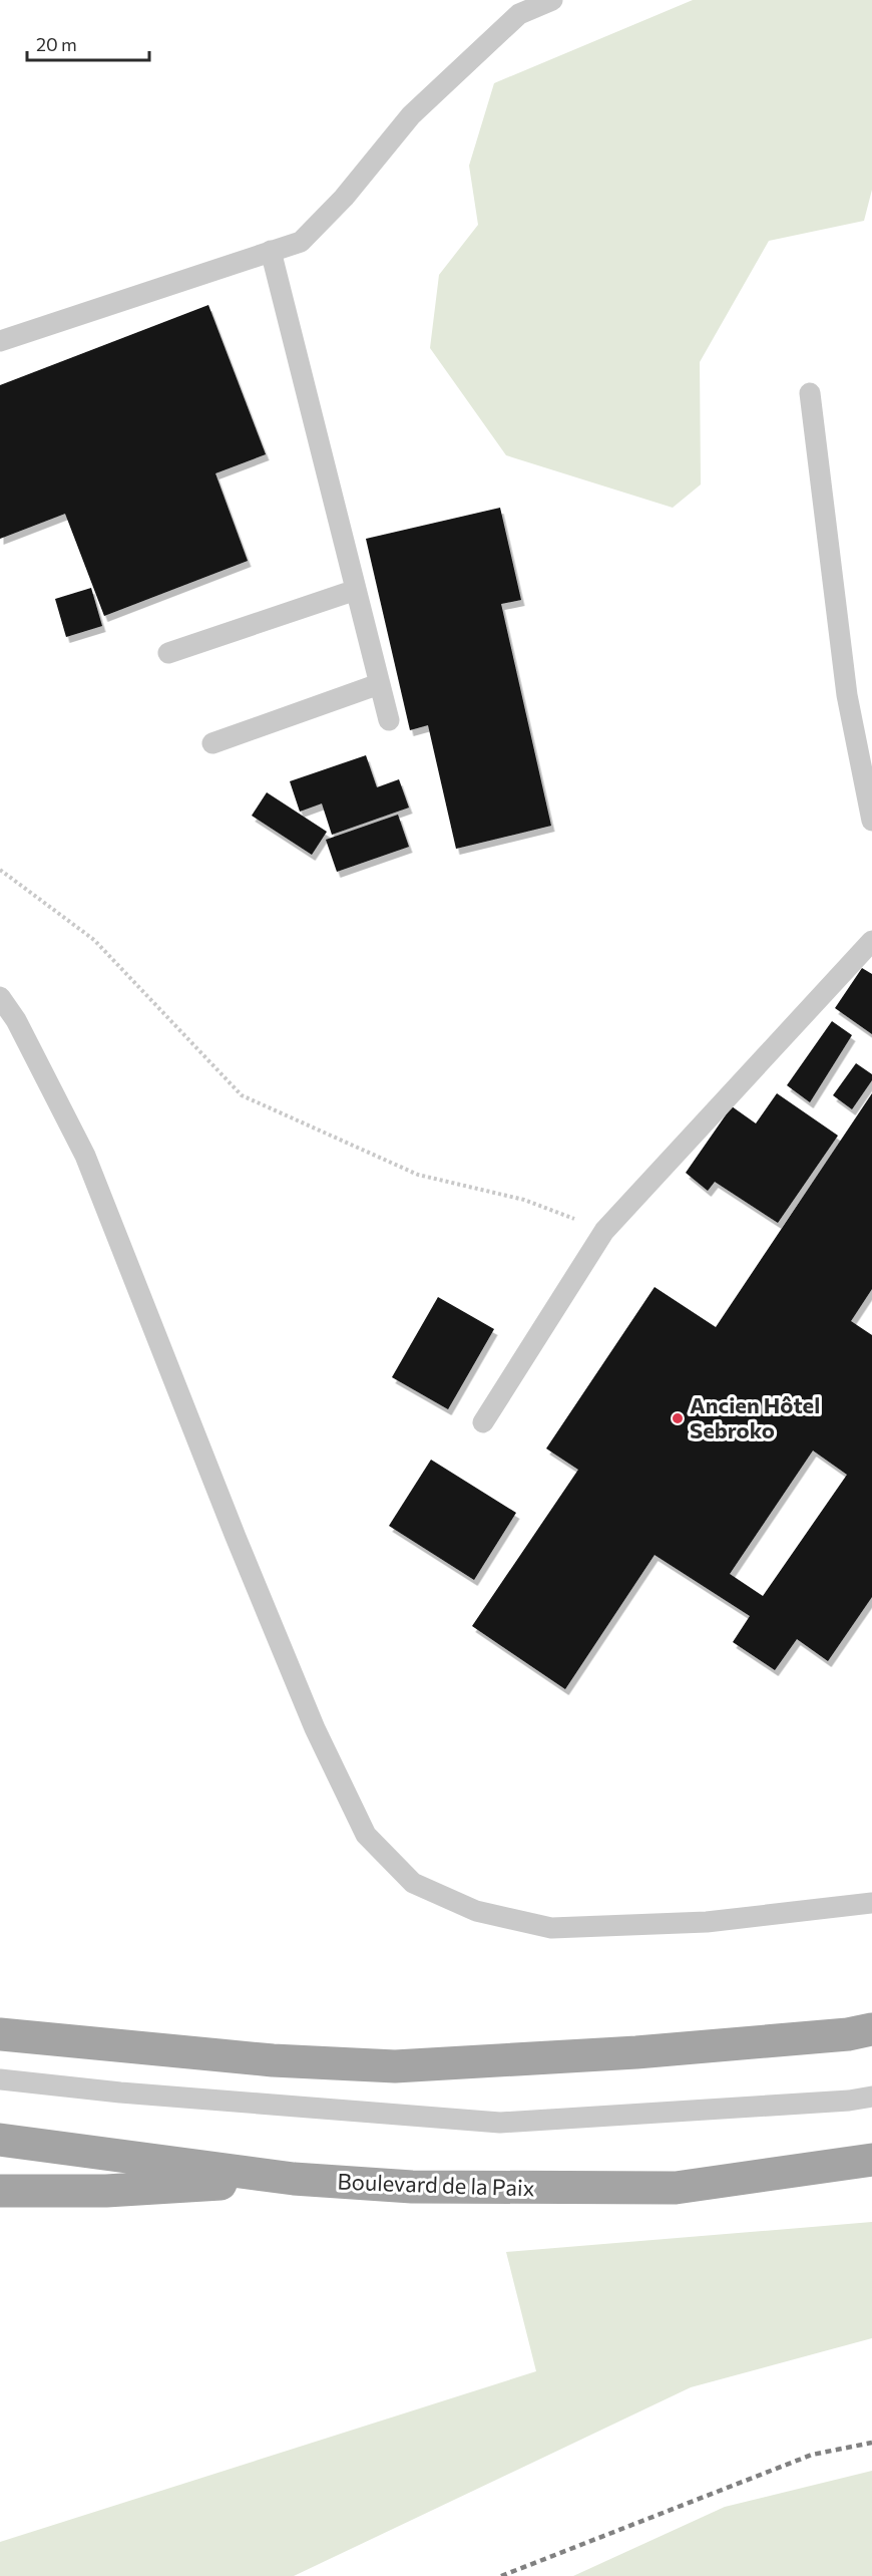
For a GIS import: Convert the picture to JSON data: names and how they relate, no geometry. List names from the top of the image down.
{
  "streets": {
    "main road": ["Boulevard de la Paix"]
  },
  "places": ["Ancien Hôtel Sebroko"],
  "scale_bar": "20 m"
}
